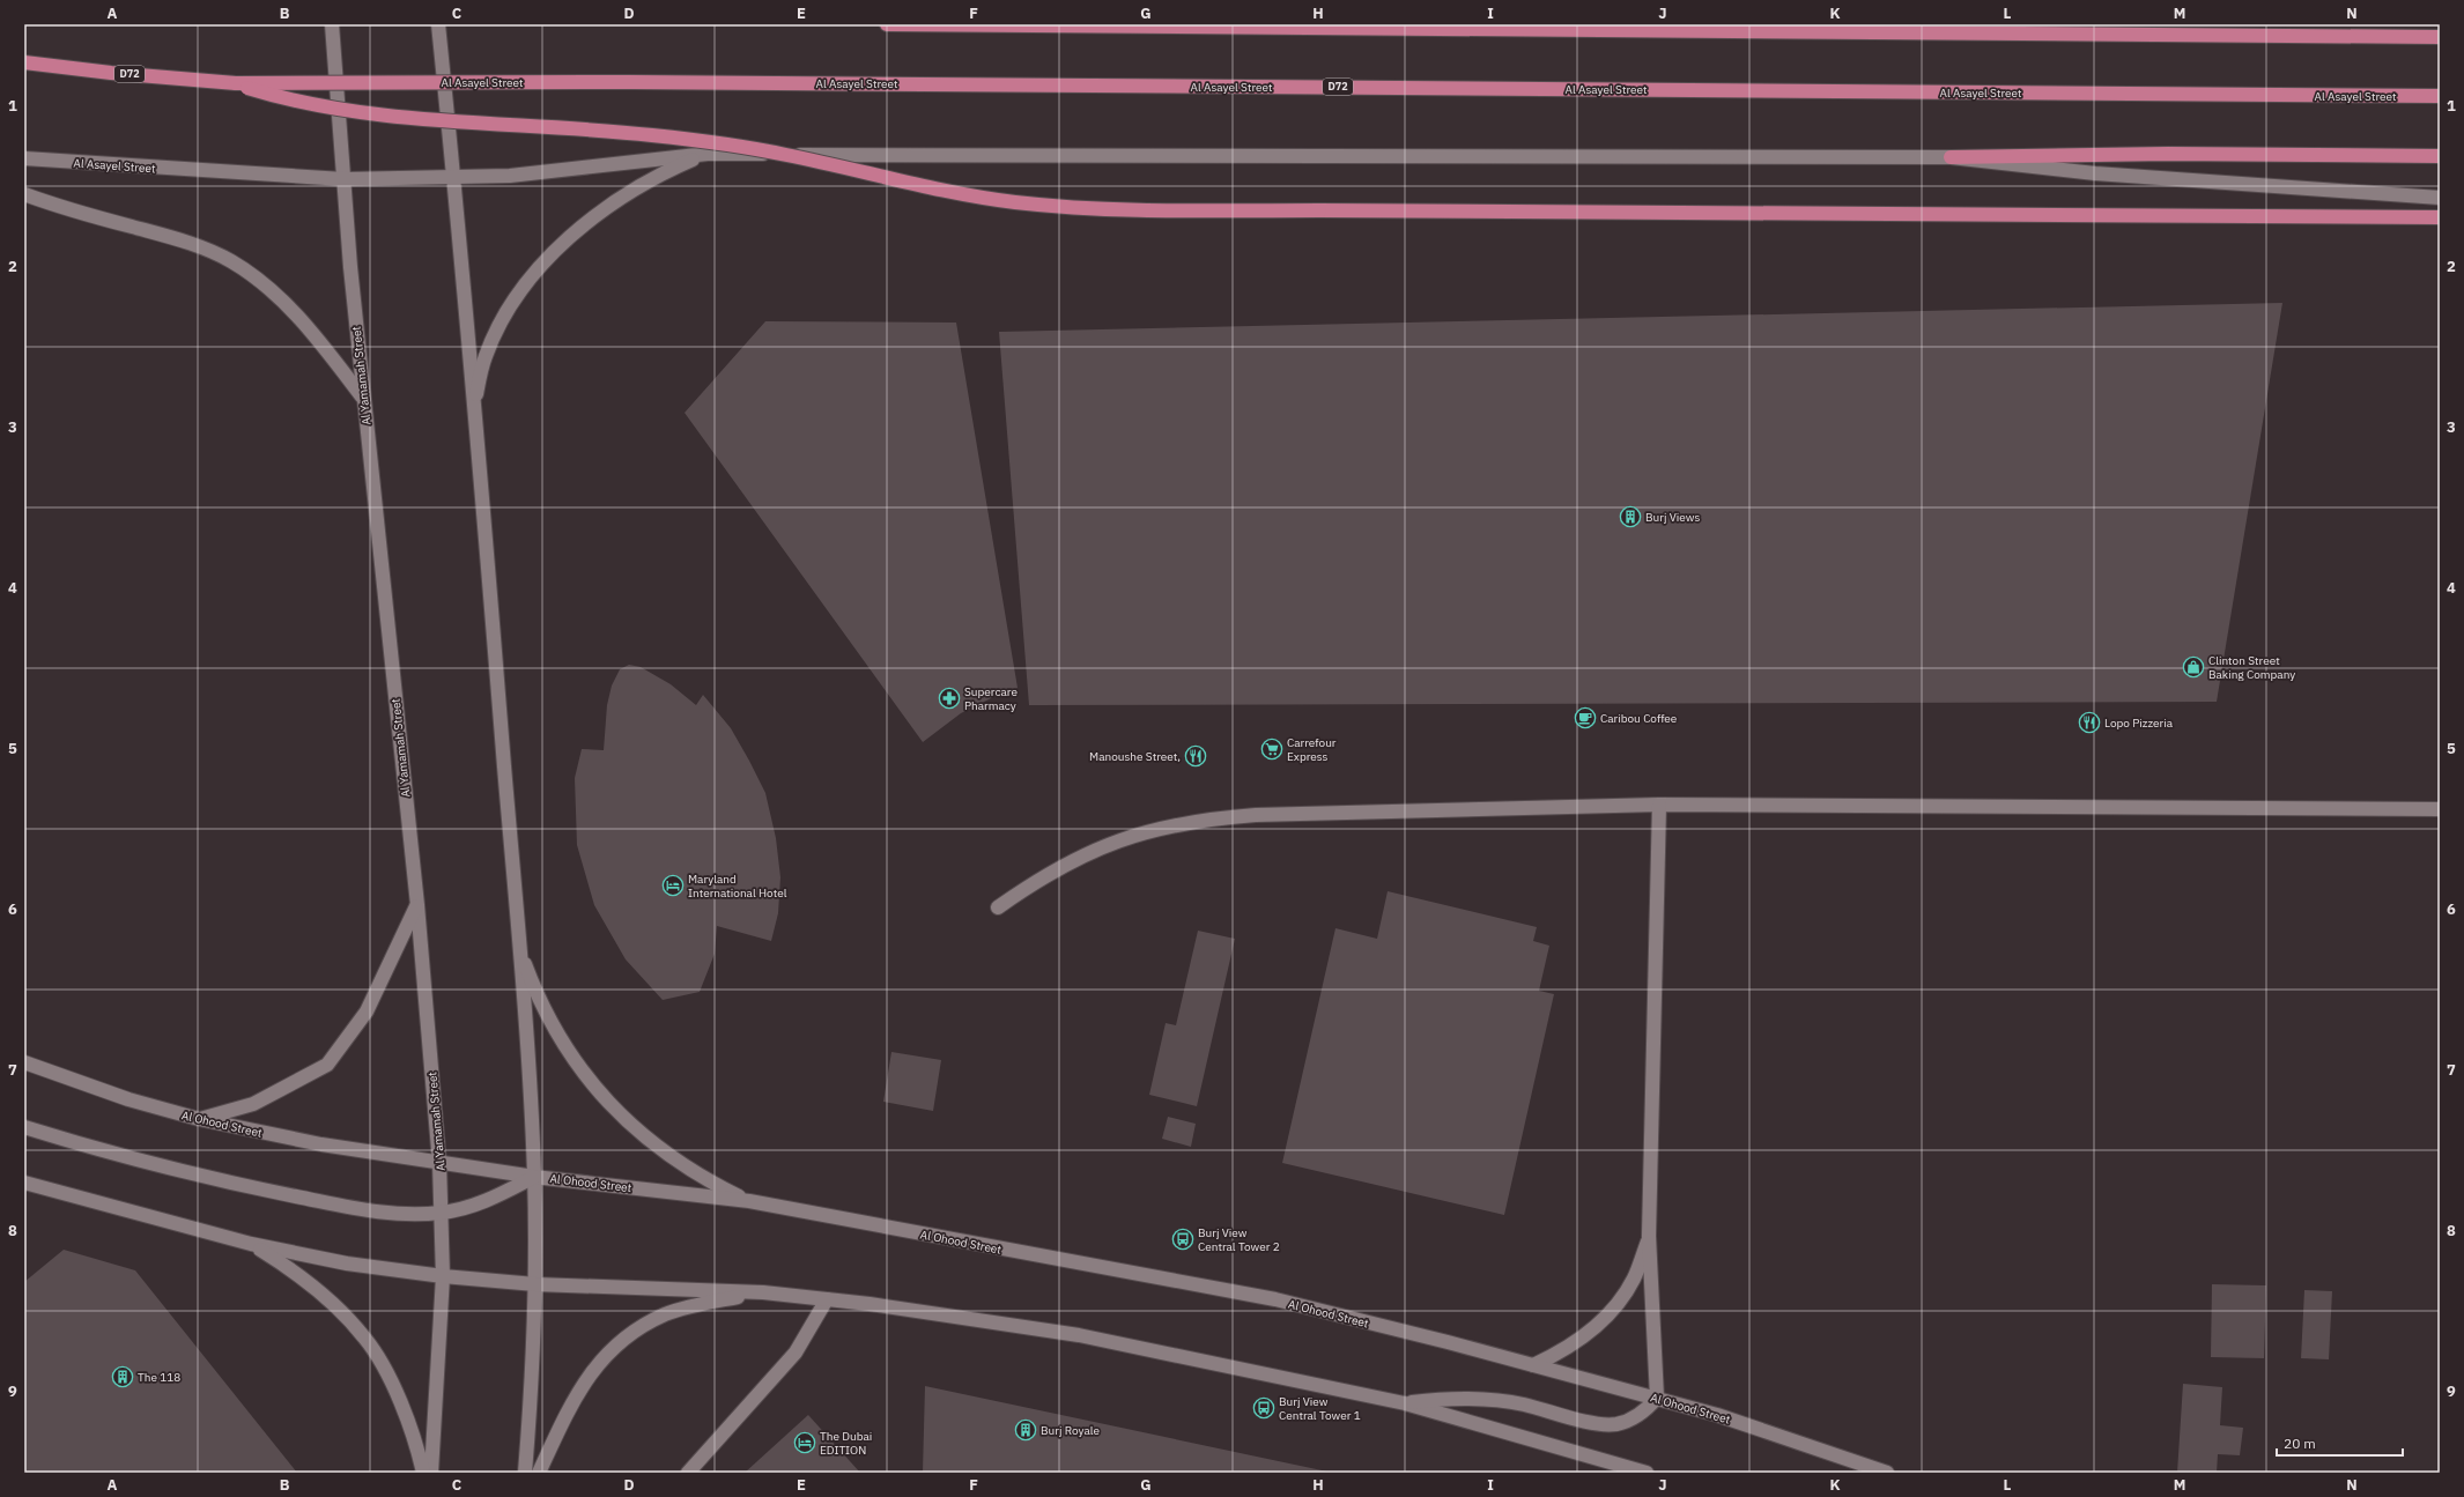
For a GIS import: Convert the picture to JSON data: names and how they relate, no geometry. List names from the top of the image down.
{
  "streets": {
    "main road": ["D72", "Al Asayel Street"],
    "street": ["Al Yamamah Street", "Al Ohood Street"]
  },
  "crossings": [
    ["Al Asayel Street", "Al Yamamah Street"],
    ["Al Yamamah Street", "Al Ohood Street"]
  ],
  "places": {
    "building": ["Burj Views", "The 118", "Burj Royale"],
    "shop": ["Clinton Street Baking Company"],
    "pharmacy": ["Supercare Pharmacy"],
    "cafe": ["Caribou Coffee"],
    "restaurant": ["Lopo Pizzeria", "Manoushe Street,"],
    "supermarket": ["Carrefour Express"],
    "hotel": ["Maryland International Hotel", "The Dubai EDITION"],
    "bus stop": ["Burj View Central Tower 2", "Burj View Central Tower 1"]
  },
  "scale_bar": "20 m",
  "grid": {
    "columns": [
      "A",
      "B",
      "C",
      "D",
      "E",
      "F",
      "G",
      "H",
      "I",
      "J",
      "K",
      "L",
      "M",
      "N"
    ],
    "rows": [
      "1",
      "2",
      "3",
      "4",
      "5",
      "6",
      "7",
      "8",
      "9"
    ]
  }
}
